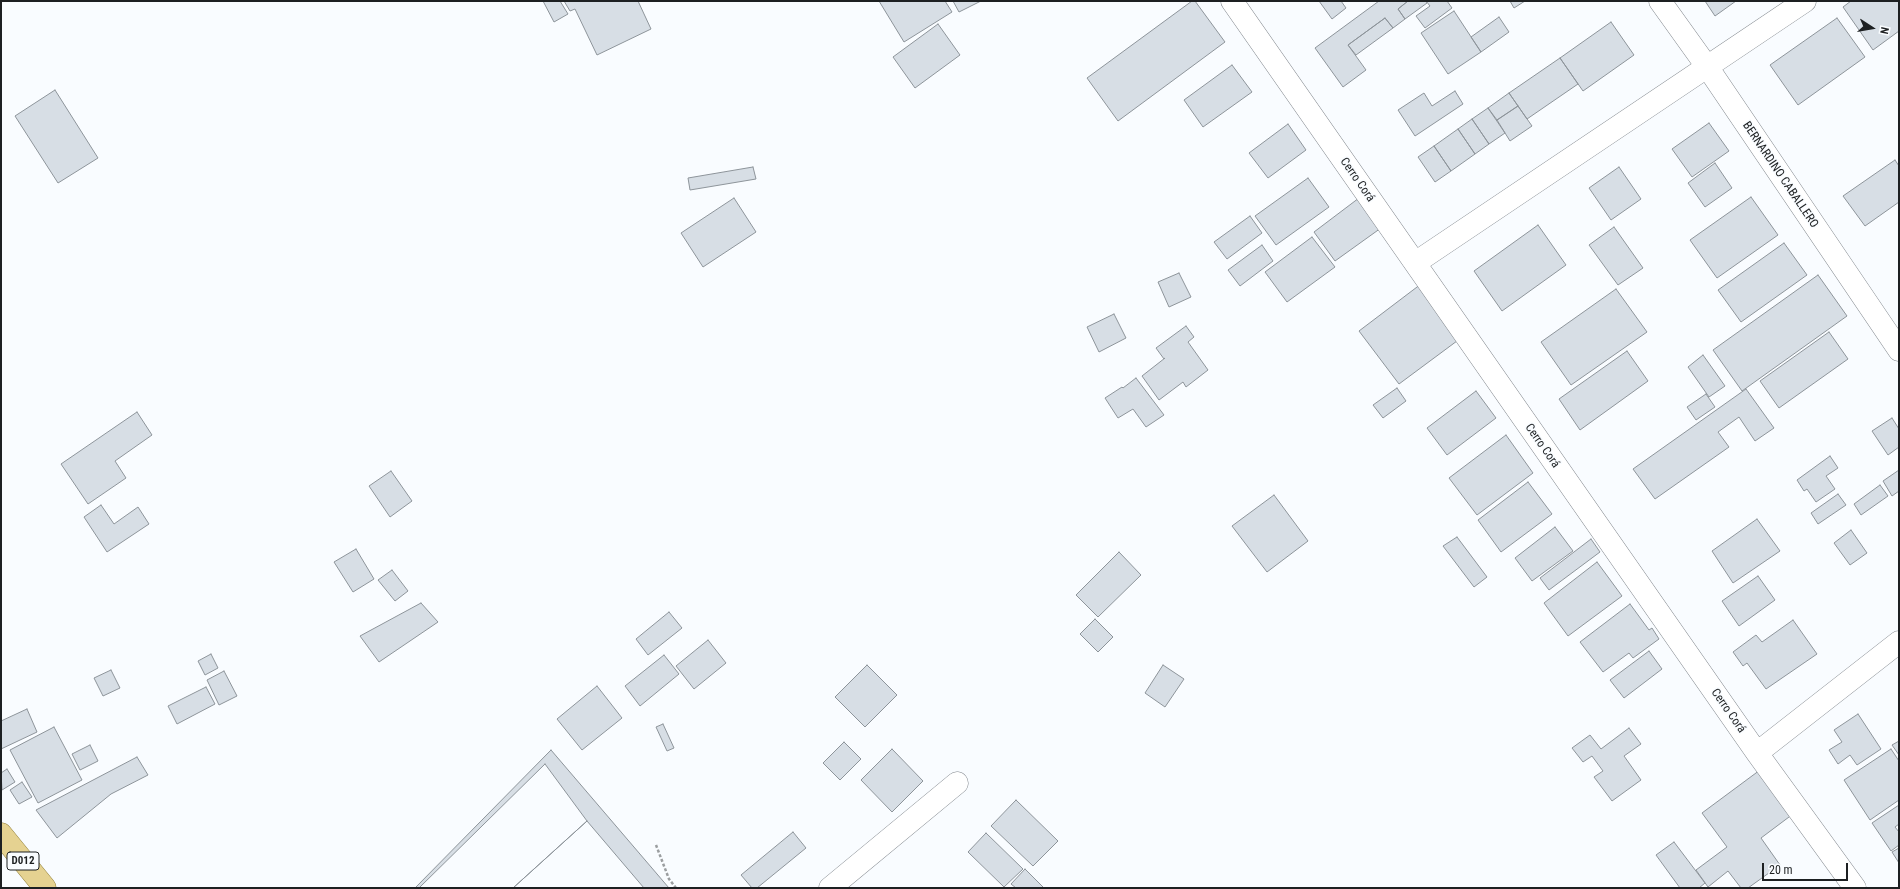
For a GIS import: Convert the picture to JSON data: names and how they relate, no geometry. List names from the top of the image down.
{
  "streets": {
    "main road": ["D012"],
    "street": ["BERNARDINO CABALLERO", "Cerro Corá"]
  },
  "scale_bar": "20 m",
  "north": "right"
}
